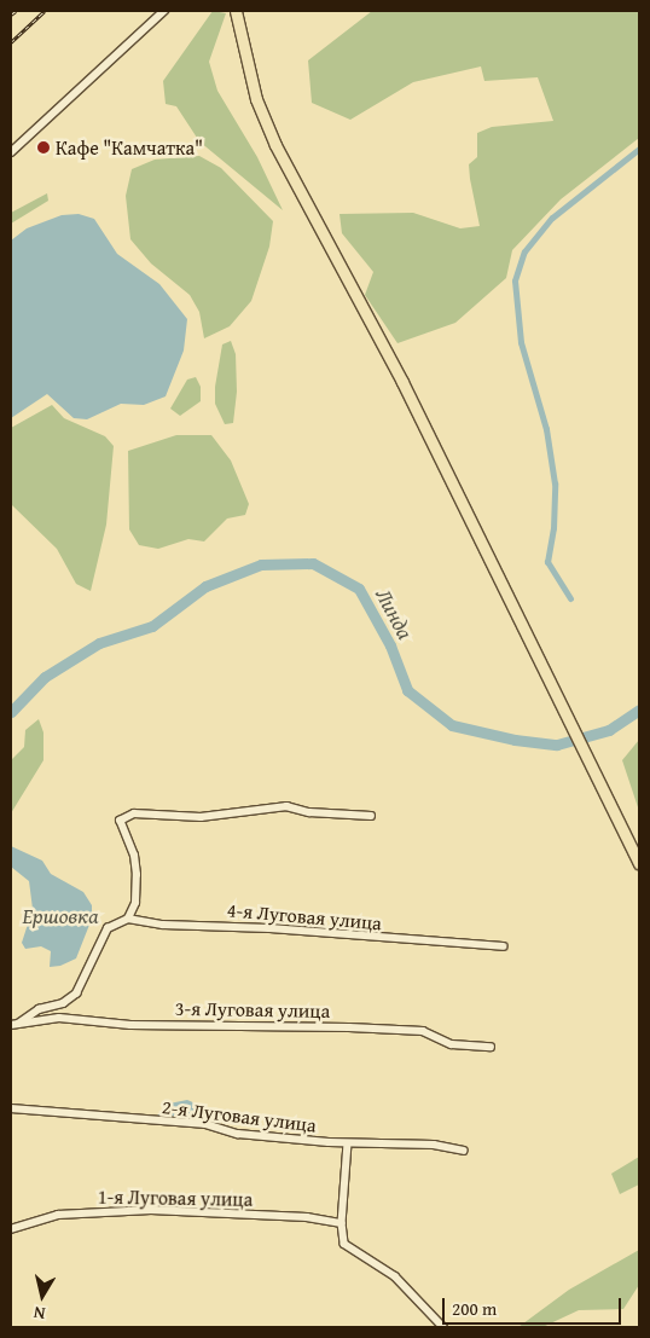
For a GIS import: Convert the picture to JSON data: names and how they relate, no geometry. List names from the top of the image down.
{
  "streets": {
    "street": [
      "4-я Луговая улица",
      "3-я Луговая улица",
      "2-я Луговая улица",
      "1-я Луговая улица"
    ]
  },
  "water": ["Линда", "Ершовка"],
  "places": ["Кафе \"Камчатка\""],
  "scale_bar": "200 m",
  "north": "bottom"
}
